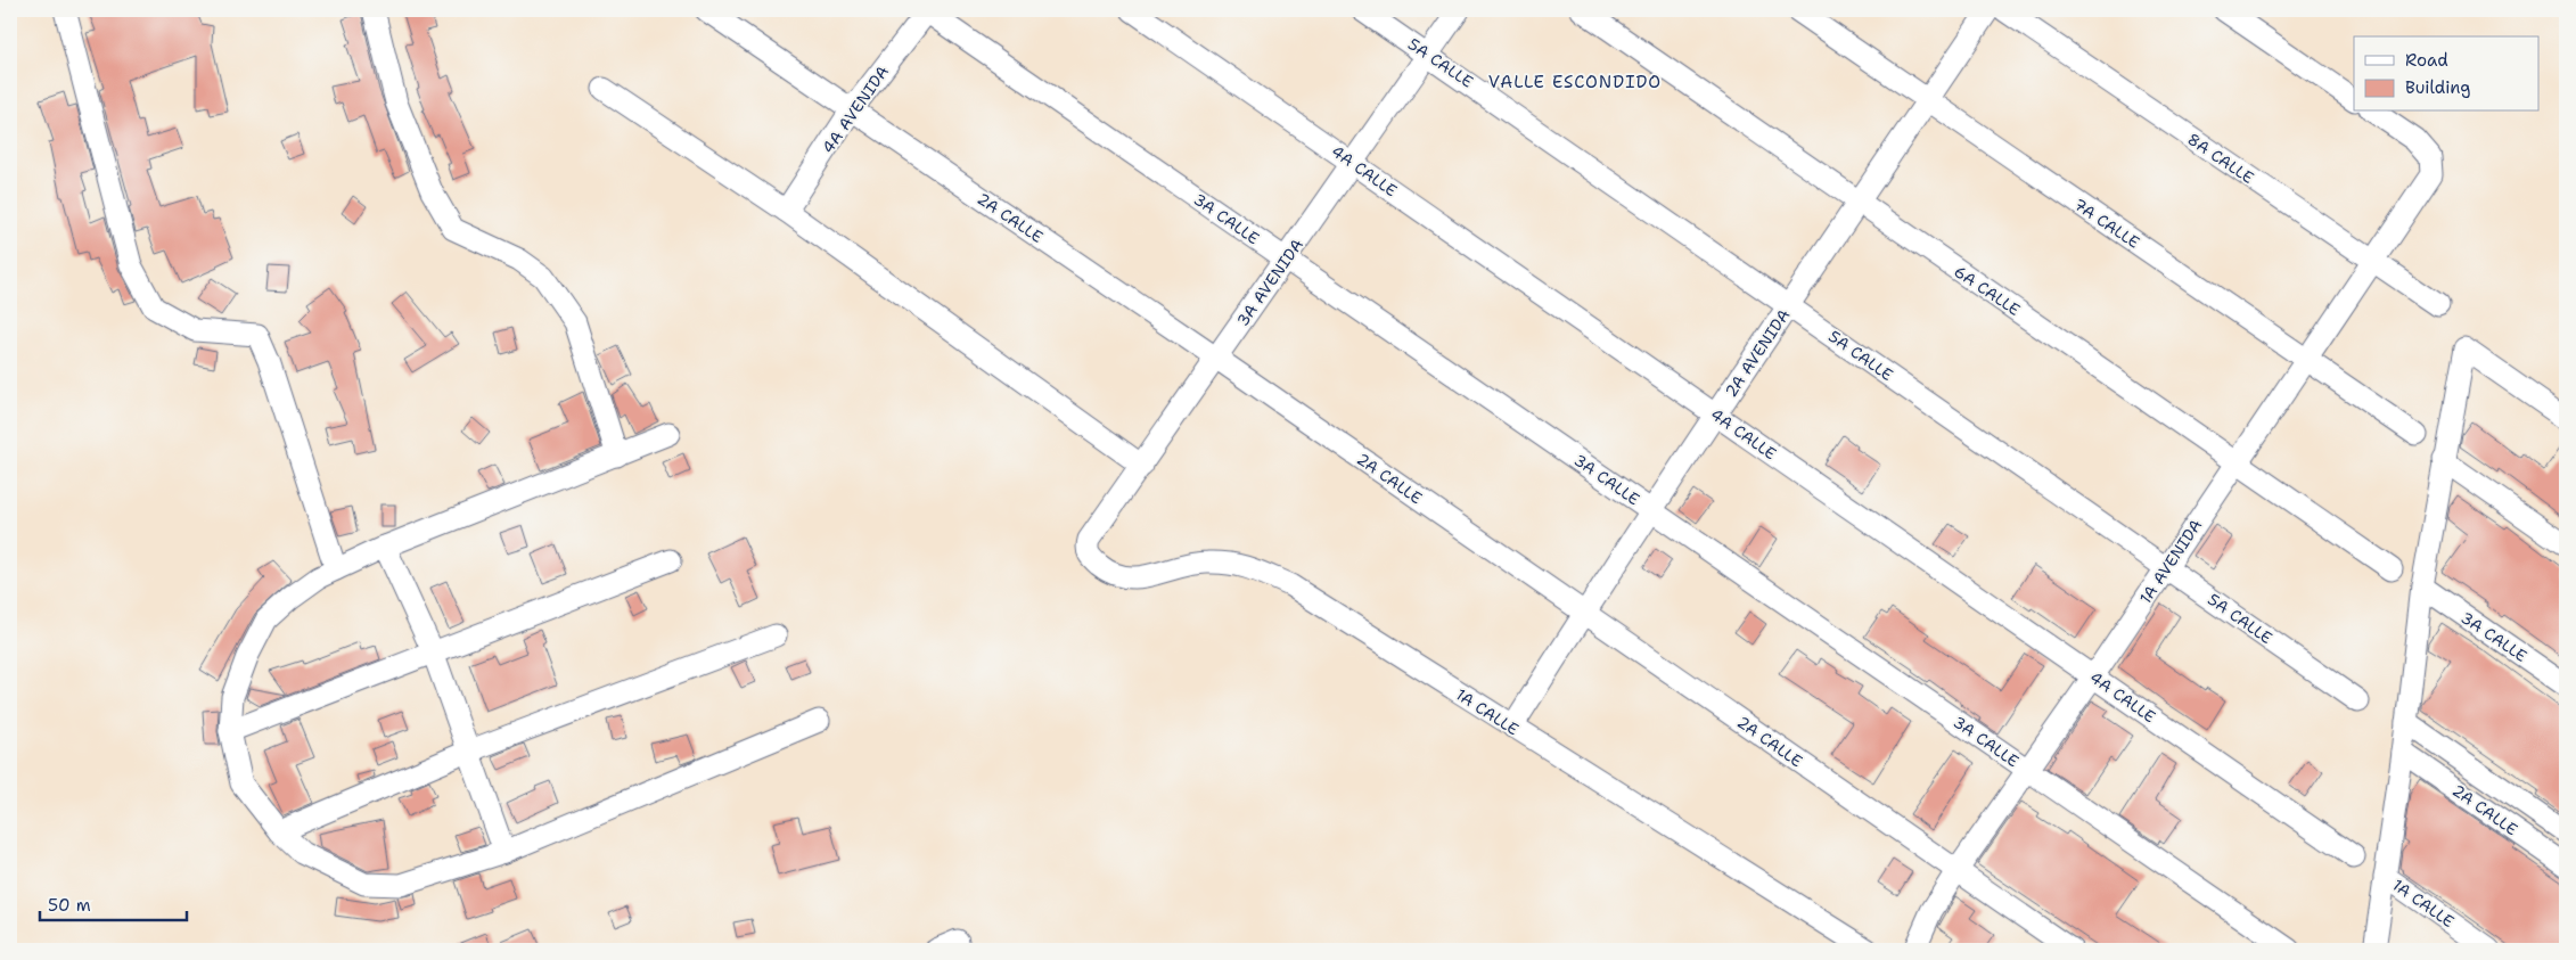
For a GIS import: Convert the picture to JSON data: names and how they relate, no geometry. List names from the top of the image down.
{
  "streets": {
    "street": [
      "5A CALLE",
      "4A AVENIDA",
      "8A CALLE",
      "4A CALLE",
      "2A CALLE",
      "3A CALLE",
      "7A CALLE",
      "3A AVENIDA",
      "6A CALLE",
      "2A AVENIDA",
      "1A AVENIDA",
      "1A CALLE"
    ]
  },
  "crossings": [
    ["5A CALLE", "3A AVENIDA"],
    ["5A CALLE", "2A AVENIDA"],
    ["5A CALLE", "1A AVENIDA"],
    ["4A AVENIDA", "2A CALLE"],
    ["4A AVENIDA", "3A CALLE"],
    ["8A CALLE", "1A AVENIDA"],
    ["4A CALLE", "3A AVENIDA"],
    ["4A CALLE", "2A AVENIDA"],
    ["4A CALLE", "1A AVENIDA"],
    ["2A CALLE", "3A AVENIDA"],
    ["2A CALLE", "2A AVENIDA"],
    ["2A CALLE", "1A AVENIDA"],
    ["3A CALLE", "3A AVENIDA"],
    ["3A CALLE", "2A AVENIDA"],
    ["3A CALLE", "1A AVENIDA"],
    ["7A CALLE", "2A AVENIDA"],
    ["7A CALLE", "1A AVENIDA"],
    ["3A AVENIDA", "1A CALLE"],
    ["6A CALLE", "2A AVENIDA"],
    ["6A CALLE", "1A AVENIDA"],
    ["2A AVENIDA", "1A CALLE"]
  ],
  "districts": ["VALLE ESCONDIDO"],
  "legend": ["Road", "Building"],
  "scale_bar": "50 m"
}
